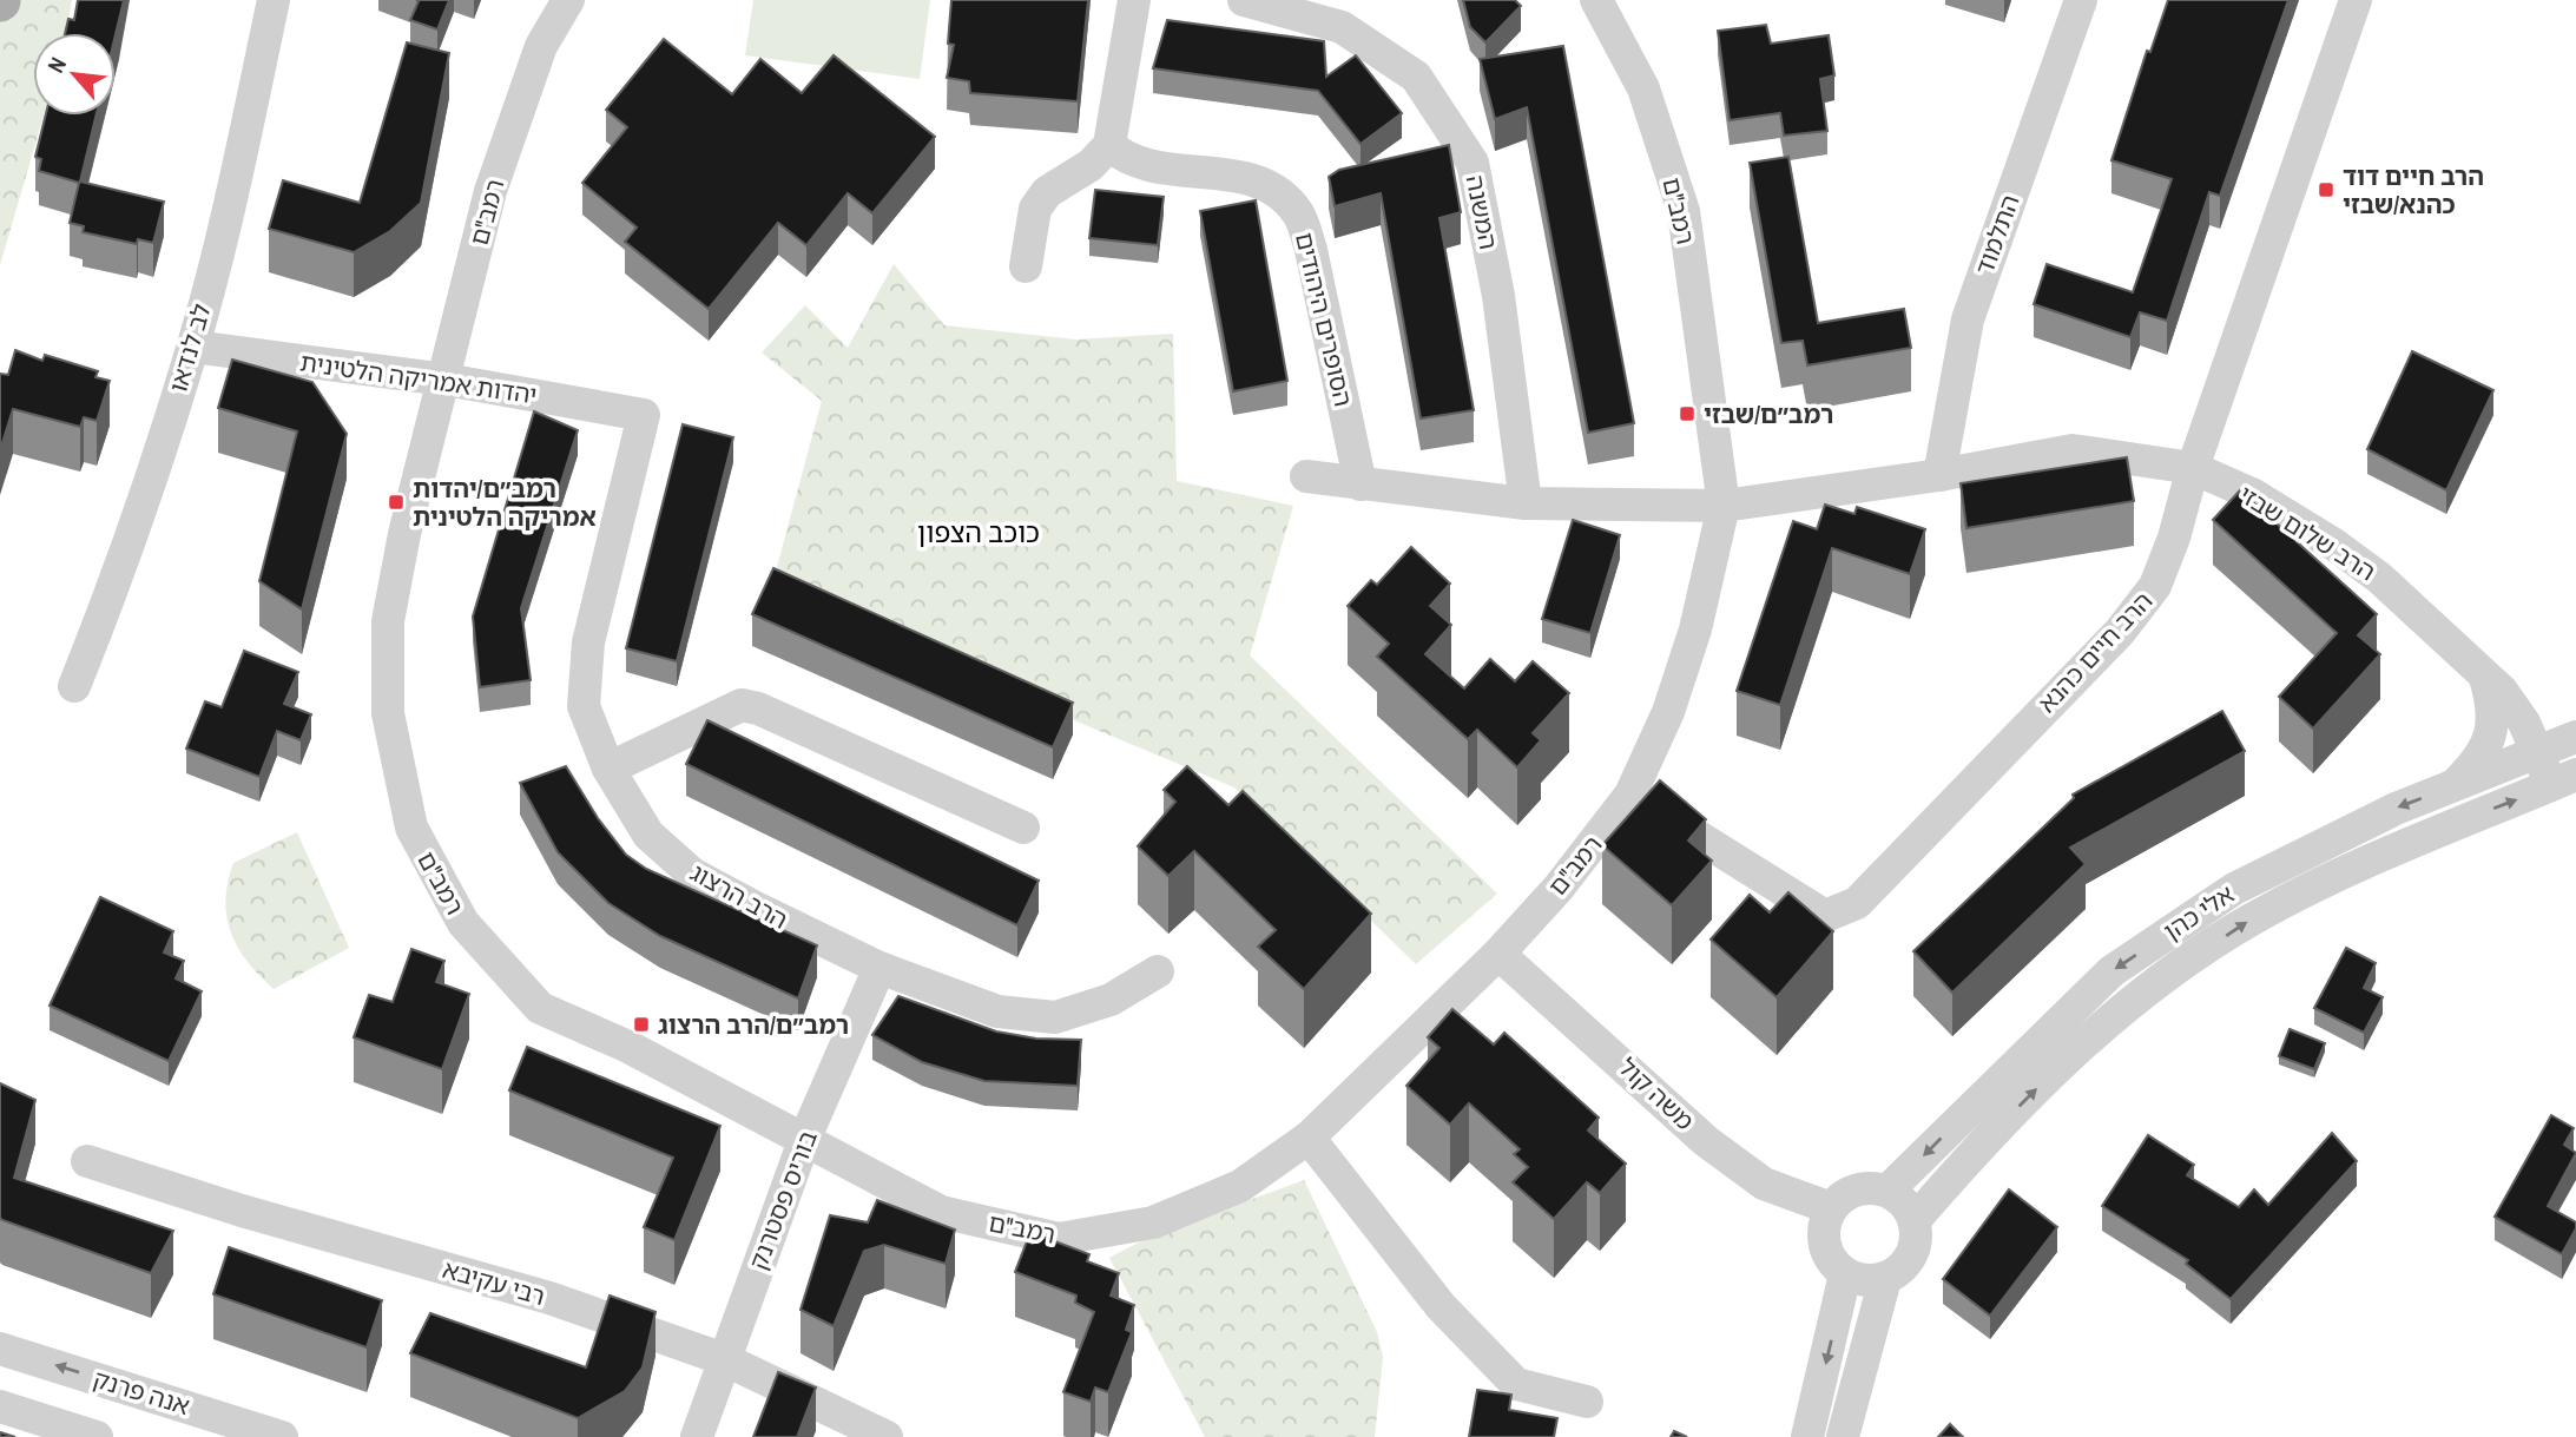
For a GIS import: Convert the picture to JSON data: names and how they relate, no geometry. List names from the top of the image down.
{
  "streets": {
    "street": [
      "רמב\"ם",
      "המשנה",
      "התלמוד",
      "הסופרים היהודים",
      "לב לנדאו",
      "יהדות אמריקה הלטינית",
      "הרב שלום שבזי",
      "הרב חיים כהנא",
      "הרב הרצוג",
      "אלי כהן",
      "משה קול",
      "בוריס פסטרנק",
      "רבי עקיבא",
      "אנה פרנק"
    ]
  },
  "crossings": [
    ["רמב\"ם", "יהדות אמריקה הלטינית"],
    ["רמב\"ם", "הרב שלום שבזי"],
    ["רמב\"ם", "הרב חיים כהנא"],
    ["רמב\"ם", "משה קול"],
    ["רמב\"ם", "בוריס פסטרנק"],
    ["המשנה", "הרב שלום שבזי"],
    ["התלמוד", "הרב שלום שבזי"],
    ["הסופרים היהודים", "הרב שלום שבזי"],
    ["לב לנדאו", "יהדות אמריקה הלטינית"],
    ["יהדות אמריקה הלטינית", "הרב הרצוג"],
    ["הרב שלום שבזי", "הרב חיים כהנא"],
    ["הרב שלום שבזי", "אלי כהן"],
    ["הרב הרצוג", "בוריס פסטרנק"],
    ["אלי כהן", "משה קול"],
    ["בוריס פסטרנק", "רבי עקיבא"]
  ],
  "districts": ["כוכב הצפון"],
  "places": {
    "transit": [
      "הרב חיים דוד כהנא/שבזי",
      "רמב״ם/שבזי",
      "רמב״ם/יהדות אמריקה הלטינית",
      "רמב״ם/הרב הרצוג"
    ]
  },
  "north": "top left"
}
